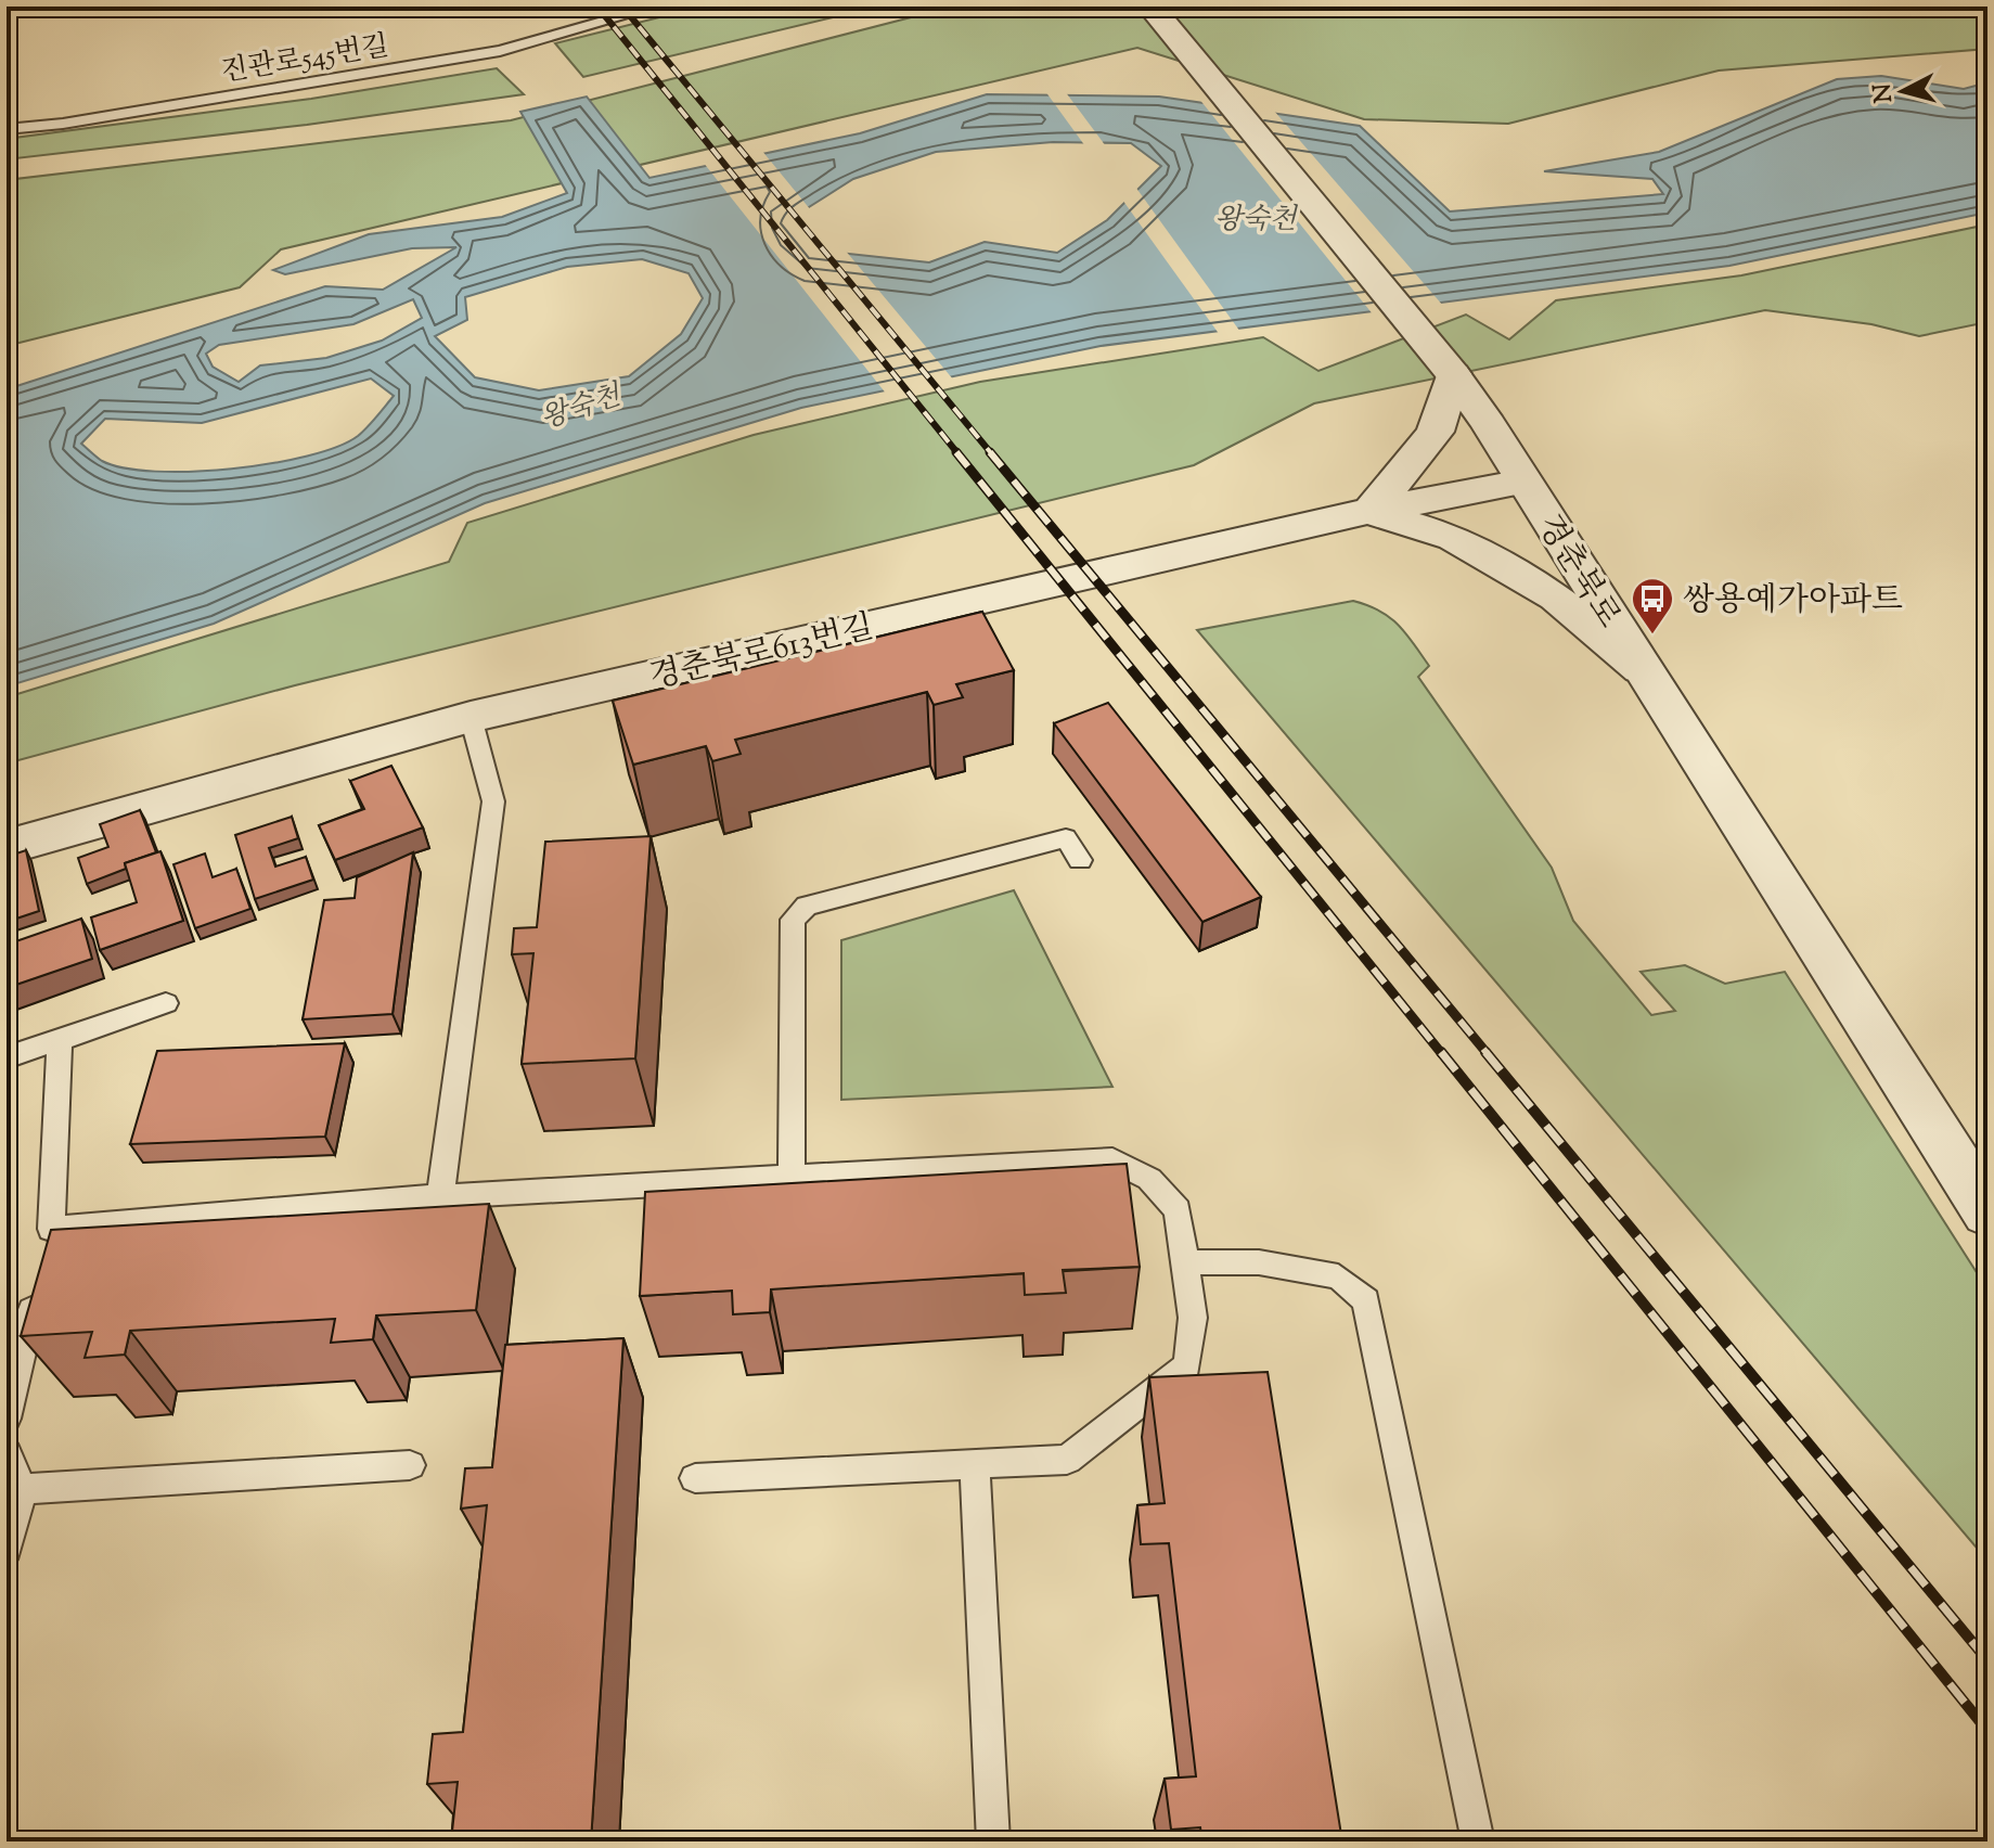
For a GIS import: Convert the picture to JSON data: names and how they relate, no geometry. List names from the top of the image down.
{
  "streets": {
    "street": ["경춘북로", "경춘북로613번길"],
    "lane": ["진관로545번길"]
  },
  "crossings": [
    ["경춘북로", "경춘북로613번길"]
  ],
  "water": ["왕숙천"],
  "places": {
    "bus stop": ["쌍용예가아파트"]
  },
  "north": "left"
}
